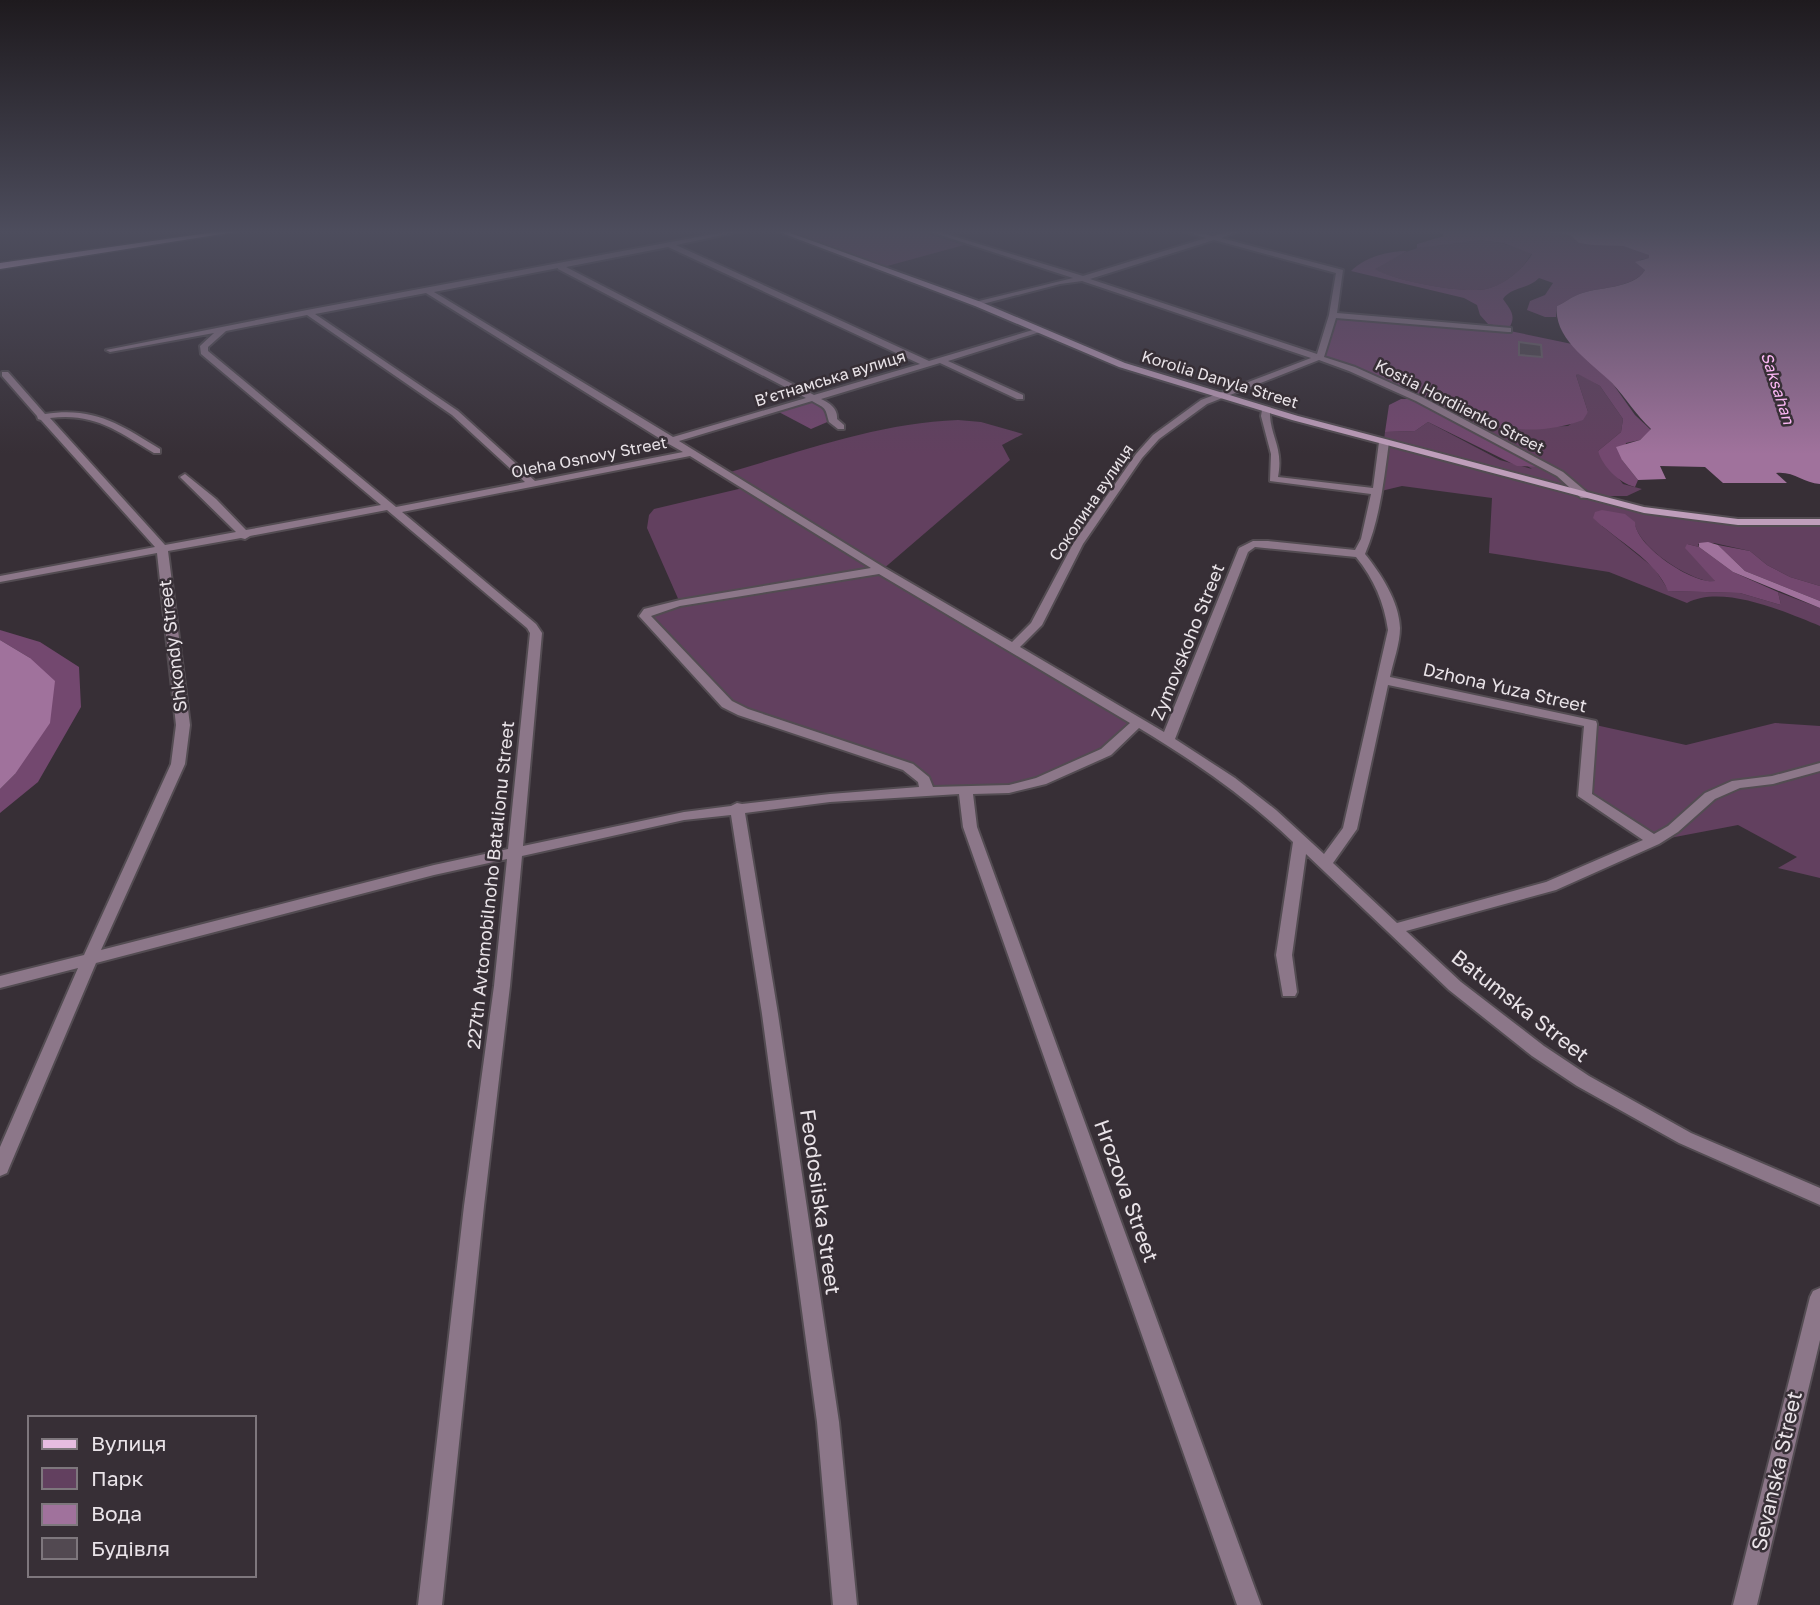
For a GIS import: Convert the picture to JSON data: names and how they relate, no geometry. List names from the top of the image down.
{
  "streets": {
    "main road": ["Korolia Danyla Street", "Kostia Hordiienko Street"],
    "street": [
      "Вʼєтнамська вулиця",
      "Oleha Osnovy Street",
      "Соколина вулиця",
      "Zymovskoho Street",
      "Shkondy Street",
      "Dzhona Yuza Street",
      "227th Avtomobilnoho Batalionu Street",
      "Batumska Street",
      "Hrozova Street",
      "Feodosiiska Street",
      "Sevanska Street"
    ]
  },
  "crossings": [
    ["Вʼєтнамська вулиця", "Korolia Danyla Street"],
    ["Вʼєтнамська вулиця", "Oleha Osnovy Street"],
    ["Korolia Danyla Street", "Kostia Hordiienko Street"],
    ["Korolia Danyla Street", "Соколина вулиця"],
    ["Kostia Hordiienko Street", "Соколина вулиця"],
    ["Oleha Osnovy Street", "Shkondy Street"],
    ["Oleha Osnovy Street", "227th Avtomobilnoho Batalionu Street"],
    ["Oleha Osnovy Street", "Batumska Street"],
    ["Соколина вулиця", "Batumska Street"],
    ["Zymovskoho Street", "Batumska Street"]
  ],
  "water": ["Saksahan"],
  "legend": [
    "Вулиця",
    "Парк",
    "Вода",
    "Будівля"
  ]
}
